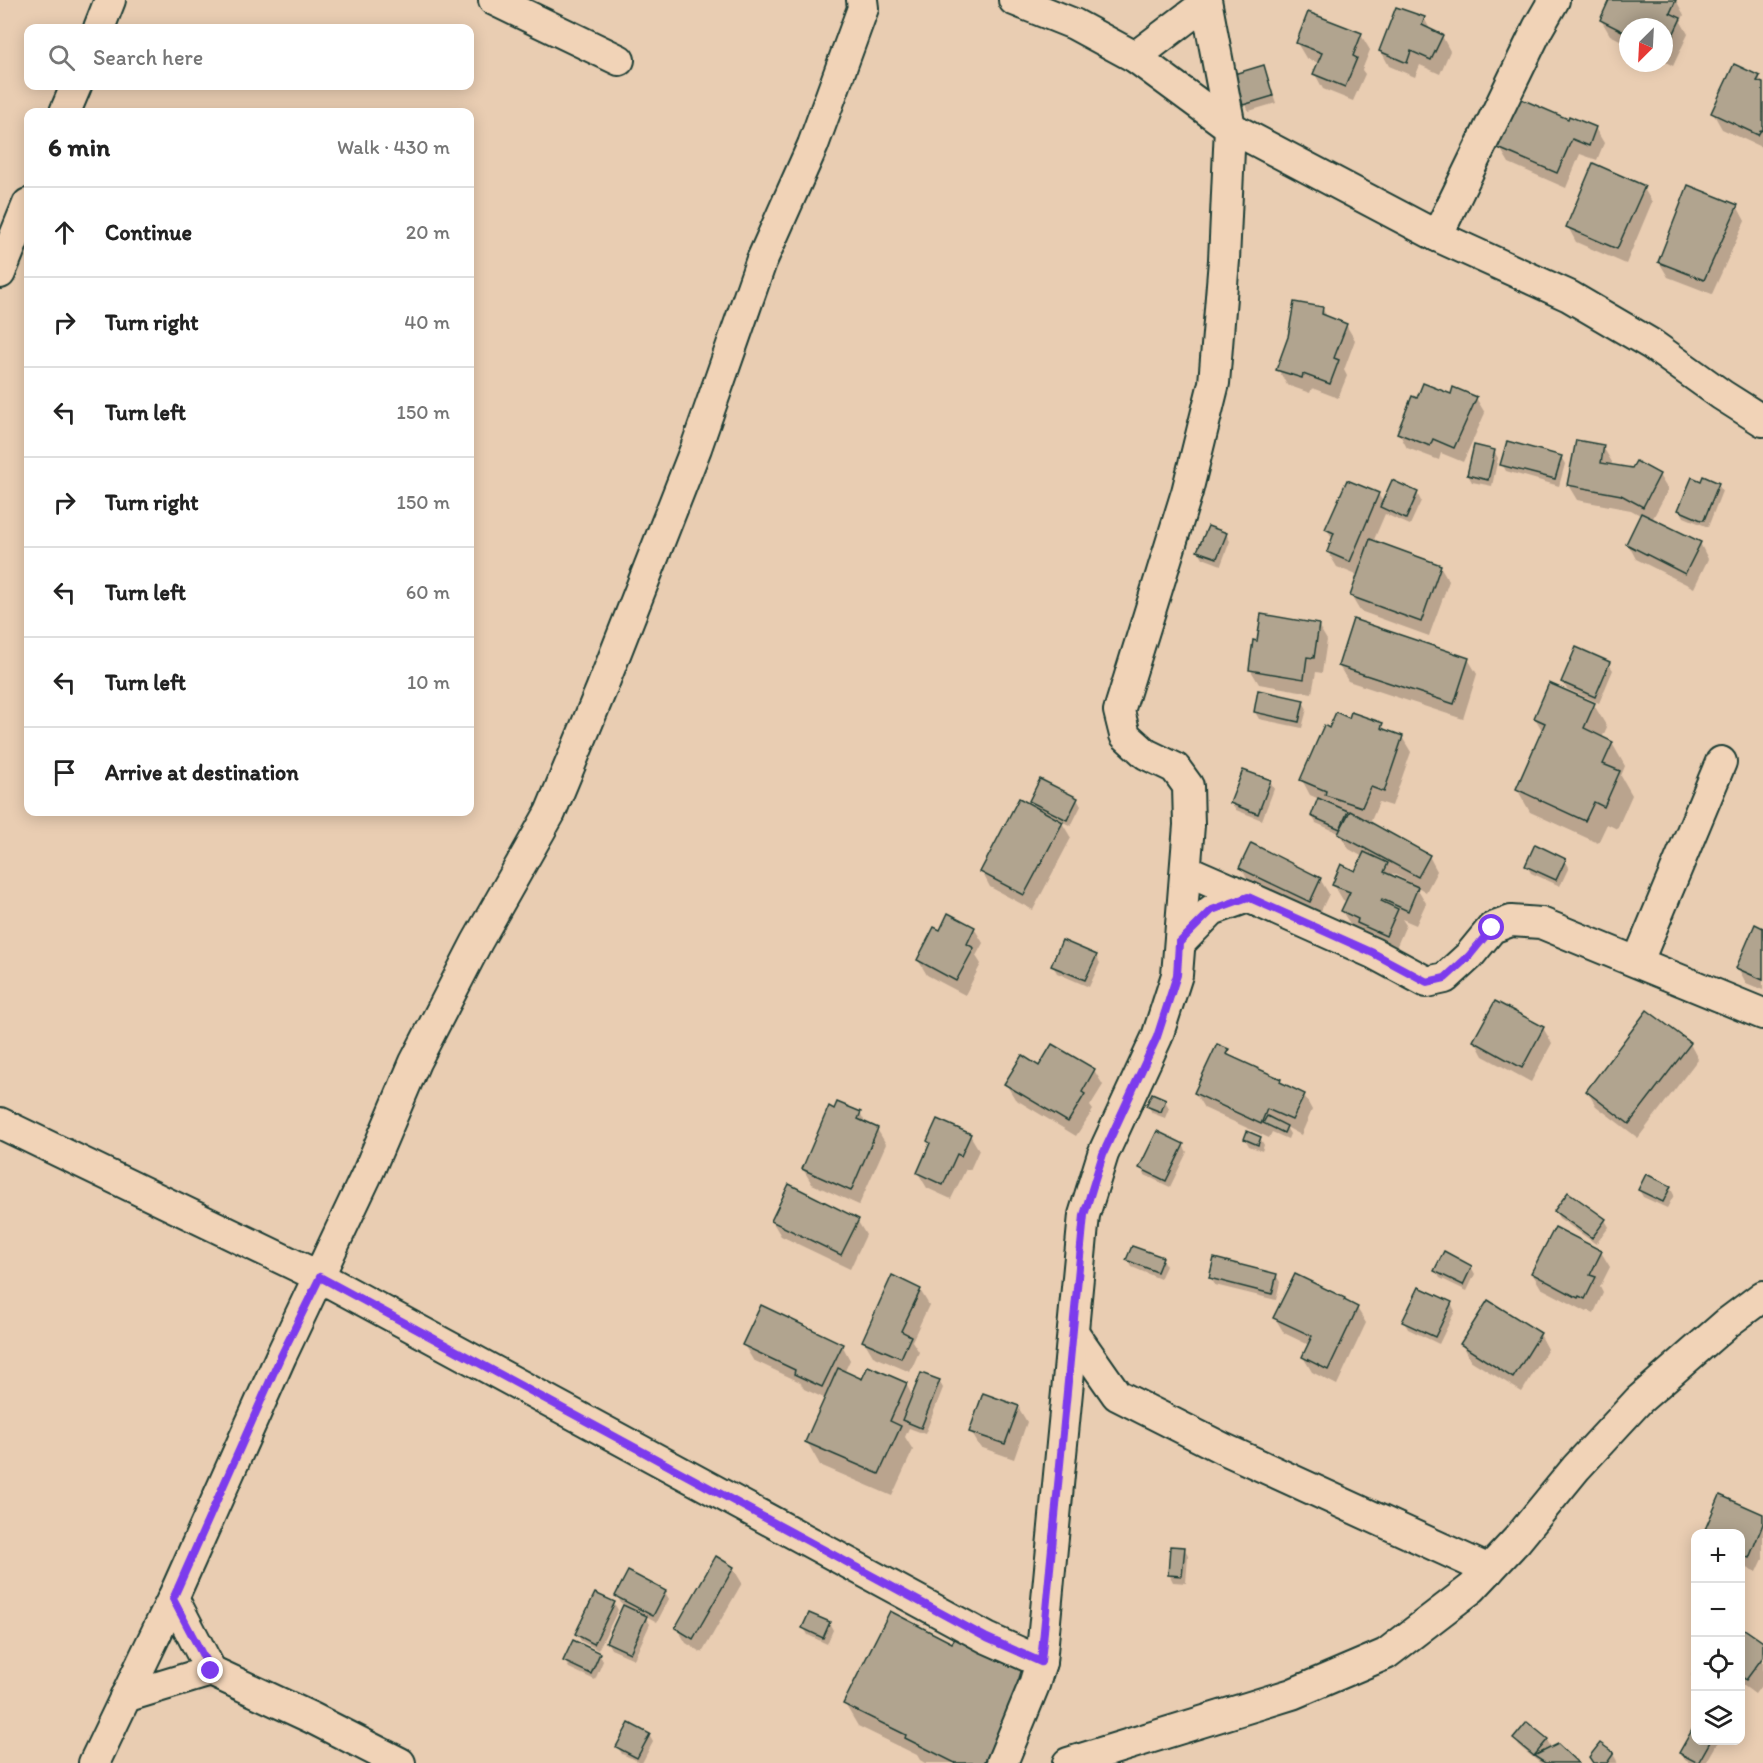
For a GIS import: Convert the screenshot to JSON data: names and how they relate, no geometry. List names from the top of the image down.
{
  "north": "bottom left",
  "page": {
    "search": "Search here",
    "heading": ["6 min", "Walk · 430 m"],
    "list": [
      ["Continue", "20 m"],
      ["Turn right", "40 m"],
      ["Turn left", "150 m"],
      ["Turn right", "150 m"],
      ["Turn left", "60 m"],
      ["Turn left", "10 m"],
      "Arrive at destination"
    ],
    "map_buttons": ["+", "−"]
  }
}
